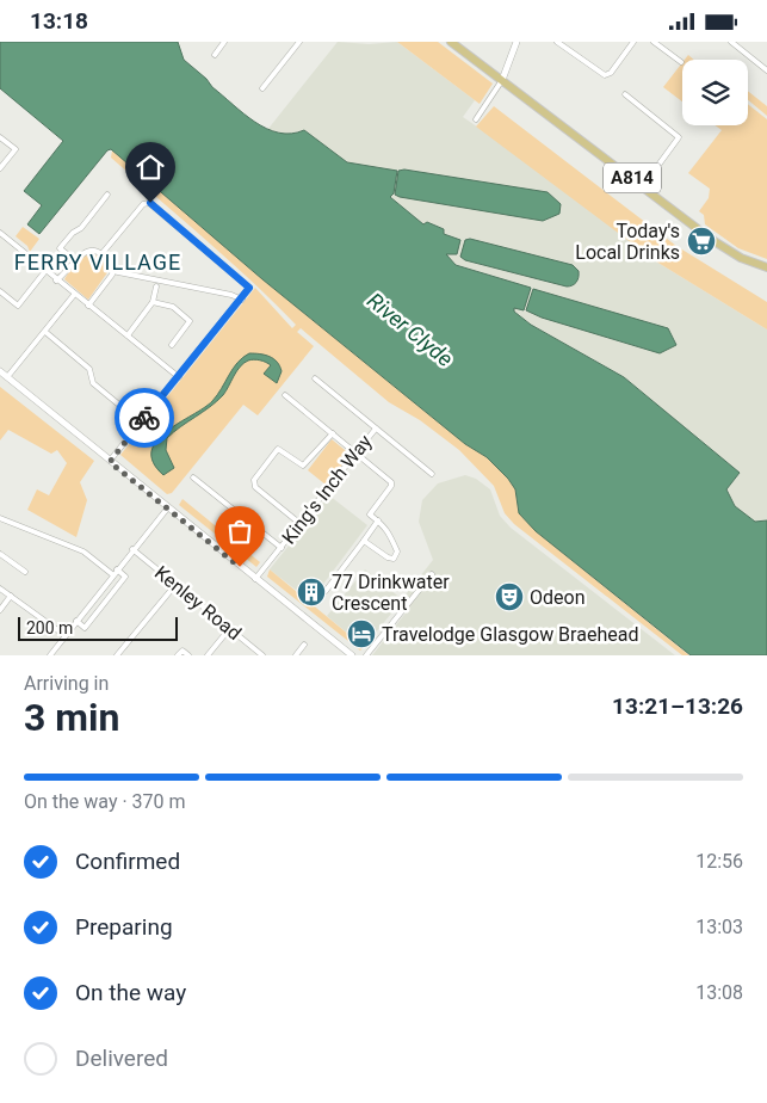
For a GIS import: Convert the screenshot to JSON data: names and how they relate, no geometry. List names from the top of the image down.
{
  "streets": {
    "main road": ["A814"],
    "street": ["King's Inch Way", "Kenley Road"]
  },
  "districts": ["FERRY VILLAGE"],
  "water": ["River Clyde"],
  "places": {
    "supermarket": ["Today's Local Drinks"],
    "building": ["77 Drinkwater Crescent"],
    "theatre": ["Odeon"],
    "hotel": ["Travelodge Glasgow Braehead"]
  },
  "scale_bar": "200 m",
  "page": {
    "status": "13:18",
    "scale": "200 m",
    "heading": ["3 min", "Arriving in", "13:21–13:26"],
    "bar": "On the way · 370 m",
    "list": [
      ["Confirmed", "12:56"],
      ["Preparing", "13:03"],
      ["On the way", "13:08"],
      "Delivered"
    ]
  }
}
